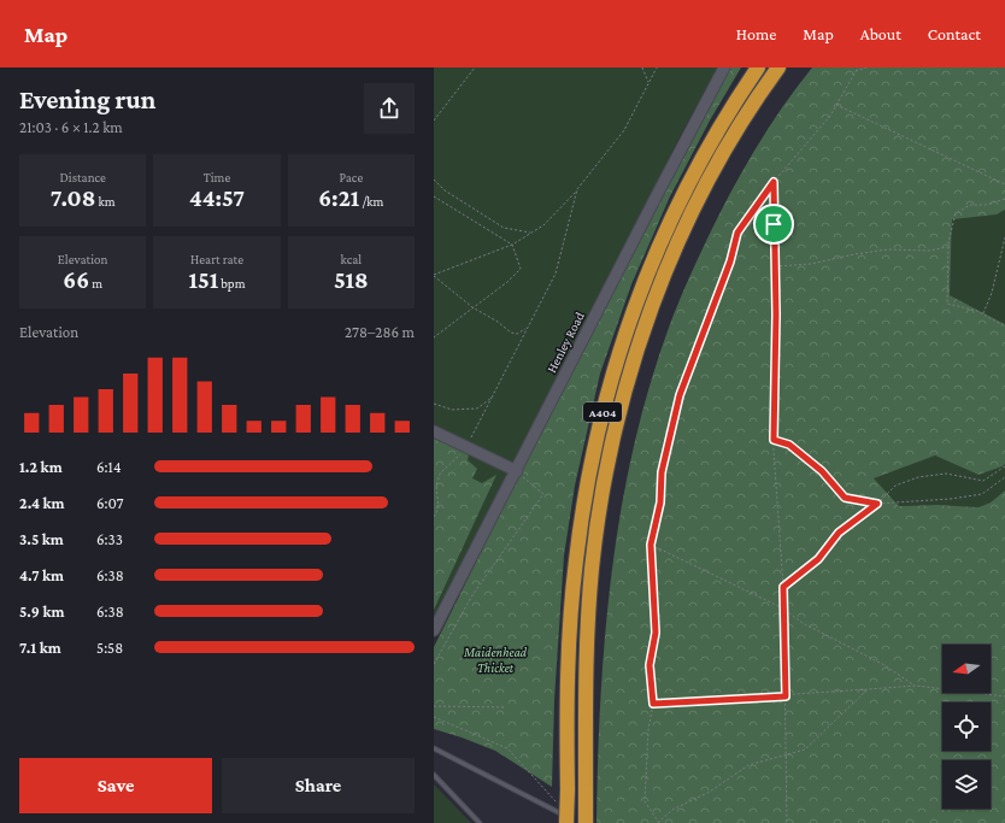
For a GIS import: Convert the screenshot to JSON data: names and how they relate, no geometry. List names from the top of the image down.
{
  "streets": {
    "highway": ["A404"],
    "street": ["Henley Road"]
  },
  "parks": ["Maidenhead Thicket"],
  "north": "left",
  "page": {
    "header": "Map",
    "nav": [
      "Home",
      "Map",
      "About",
      "Contact"
    ],
    "heading": ["Evening run", "21:03 · 6 × 1.2 km"],
    "stats": [
      ["Distance", "7.08 km"],
      ["Time", "44:57"],
      ["Pace", "6:21 /km"],
      ["Elevation", "66 m"],
      ["Heart rate", "151 bpm"],
      ["kcal", "518"]
    ],
    "chart": ["Elevation", "278–286 m"],
    "list": [
      {
        "name": "1.2 km",
        "note": "6:14"
      },
      {
        "name": "2.4 km",
        "note": "6:07"
      },
      {
        "name": "3.5 km",
        "note": "6:33"
      },
      {
        "name": "4.7 km",
        "note": "6:38"
      },
      {
        "name": "5.9 km",
        "note": "6:38"
      },
      {
        "name": "7.1 km",
        "note": "5:58"
      }
    ],
    "buttons": ["Save", "Share"]
  }
}
